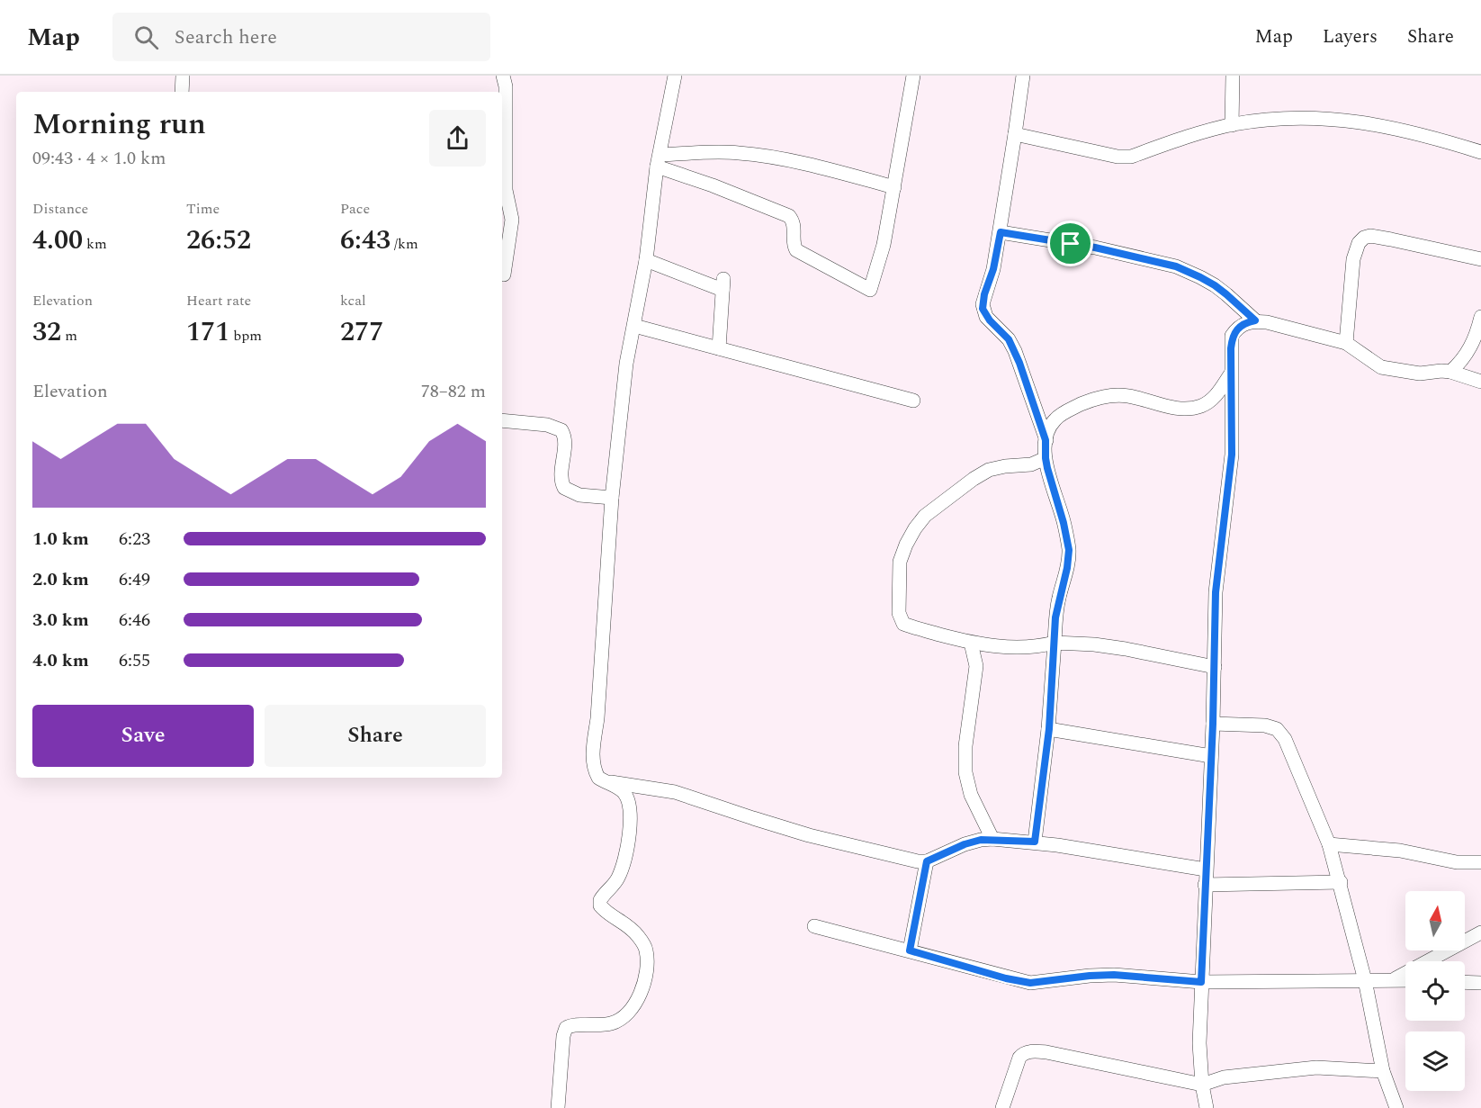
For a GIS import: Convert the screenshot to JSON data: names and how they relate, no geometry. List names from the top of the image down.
{
  "north": "top",
  "page": {
    "header": "Map",
    "search": "Search here",
    "nav": ["Map", "Layers", "Share"],
    "heading": ["Morning run", "09:43 · 4 × 1.0 km"],
    "stats": [
      ["Distance", "4.00 km"],
      ["Time", "26:52"],
      ["Pace", "6:43 /km"],
      ["Elevation", "32 m"],
      ["Heart rate", "171 bpm"],
      ["kcal", "277"]
    ],
    "chart": ["Elevation", "78–82 m"],
    "list": [
      {
        "name": "1.0 km",
        "note": "6:23"
      },
      {
        "name": "2.0 km",
        "note": "6:49"
      },
      {
        "name": "3.0 km",
        "note": "6:46"
      },
      {
        "name": "4.0 km",
        "note": "6:55"
      }
    ],
    "buttons": ["Save", "Share"]
  }
}
